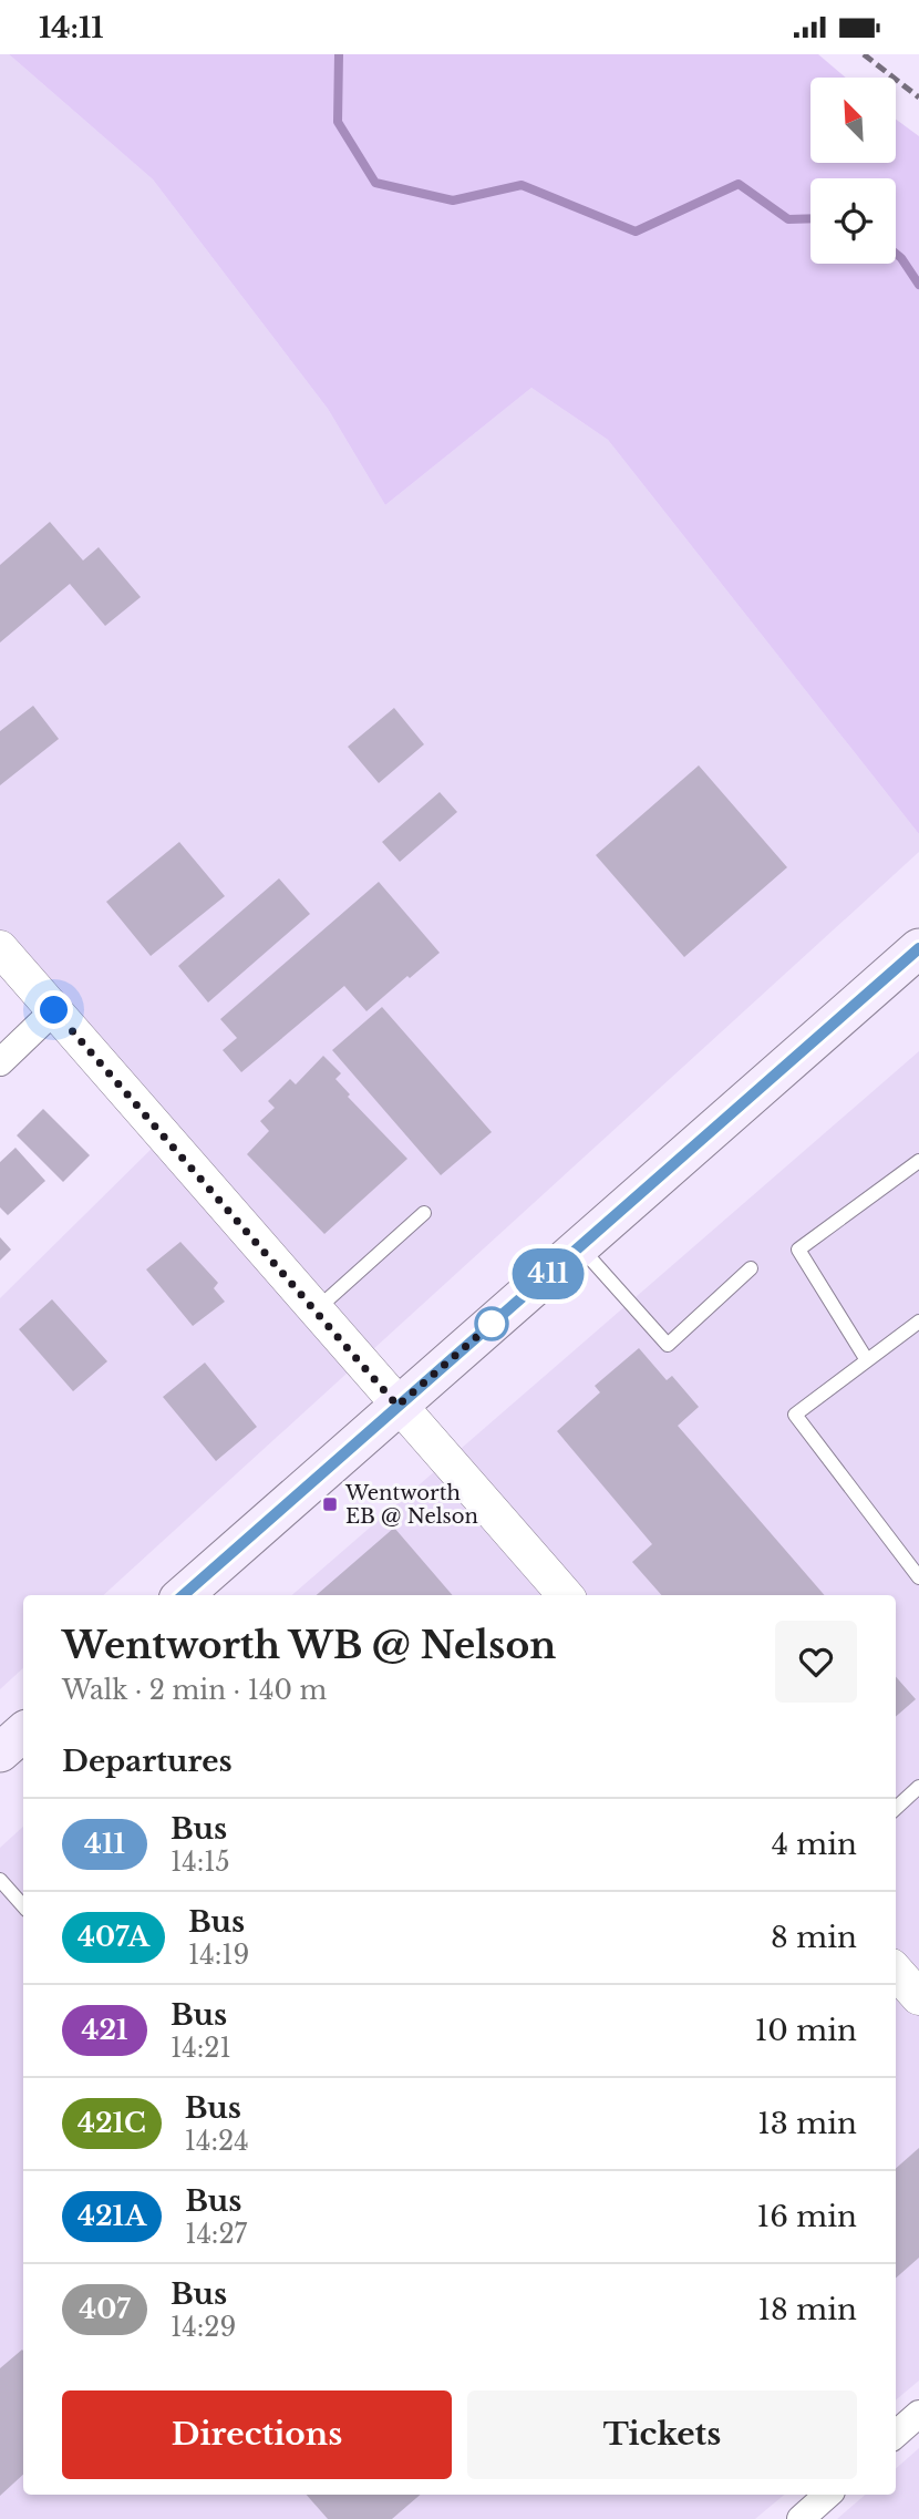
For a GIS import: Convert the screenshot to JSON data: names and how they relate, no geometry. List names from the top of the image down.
{
  "places": {
    "transit": ["Wentworth EB @ Nelson"]
  },
  "lines": ["bus line 411"],
  "north": "top left",
  "page": {
    "status": "14:11",
    "on_map": "411",
    "heading": [
      ["Wentworth WB @ Nelson", "Walk · 2 min · 140 m"],
      "Departures"
    ],
    "list": [
      {
        "mark": "411",
        "name": "Bus",
        "note": "14:15",
        "value": "4 min"
      },
      {
        "mark": "407A",
        "name": "Bus",
        "note": "14:19",
        "value": "8 min"
      },
      {
        "mark": "421",
        "name": "Bus",
        "note": "14:21",
        "value": "10 min"
      },
      {
        "mark": "421C",
        "name": "Bus",
        "note": "14:24",
        "value": "13 min"
      },
      {
        "mark": "421A",
        "name": "Bus",
        "note": "14:27",
        "value": "16 min"
      },
      {
        "mark": "407",
        "name": "Bus",
        "note": "14:29",
        "value": "18 min"
      }
    ],
    "buttons": ["Directions", "Tickets"]
  }
}
